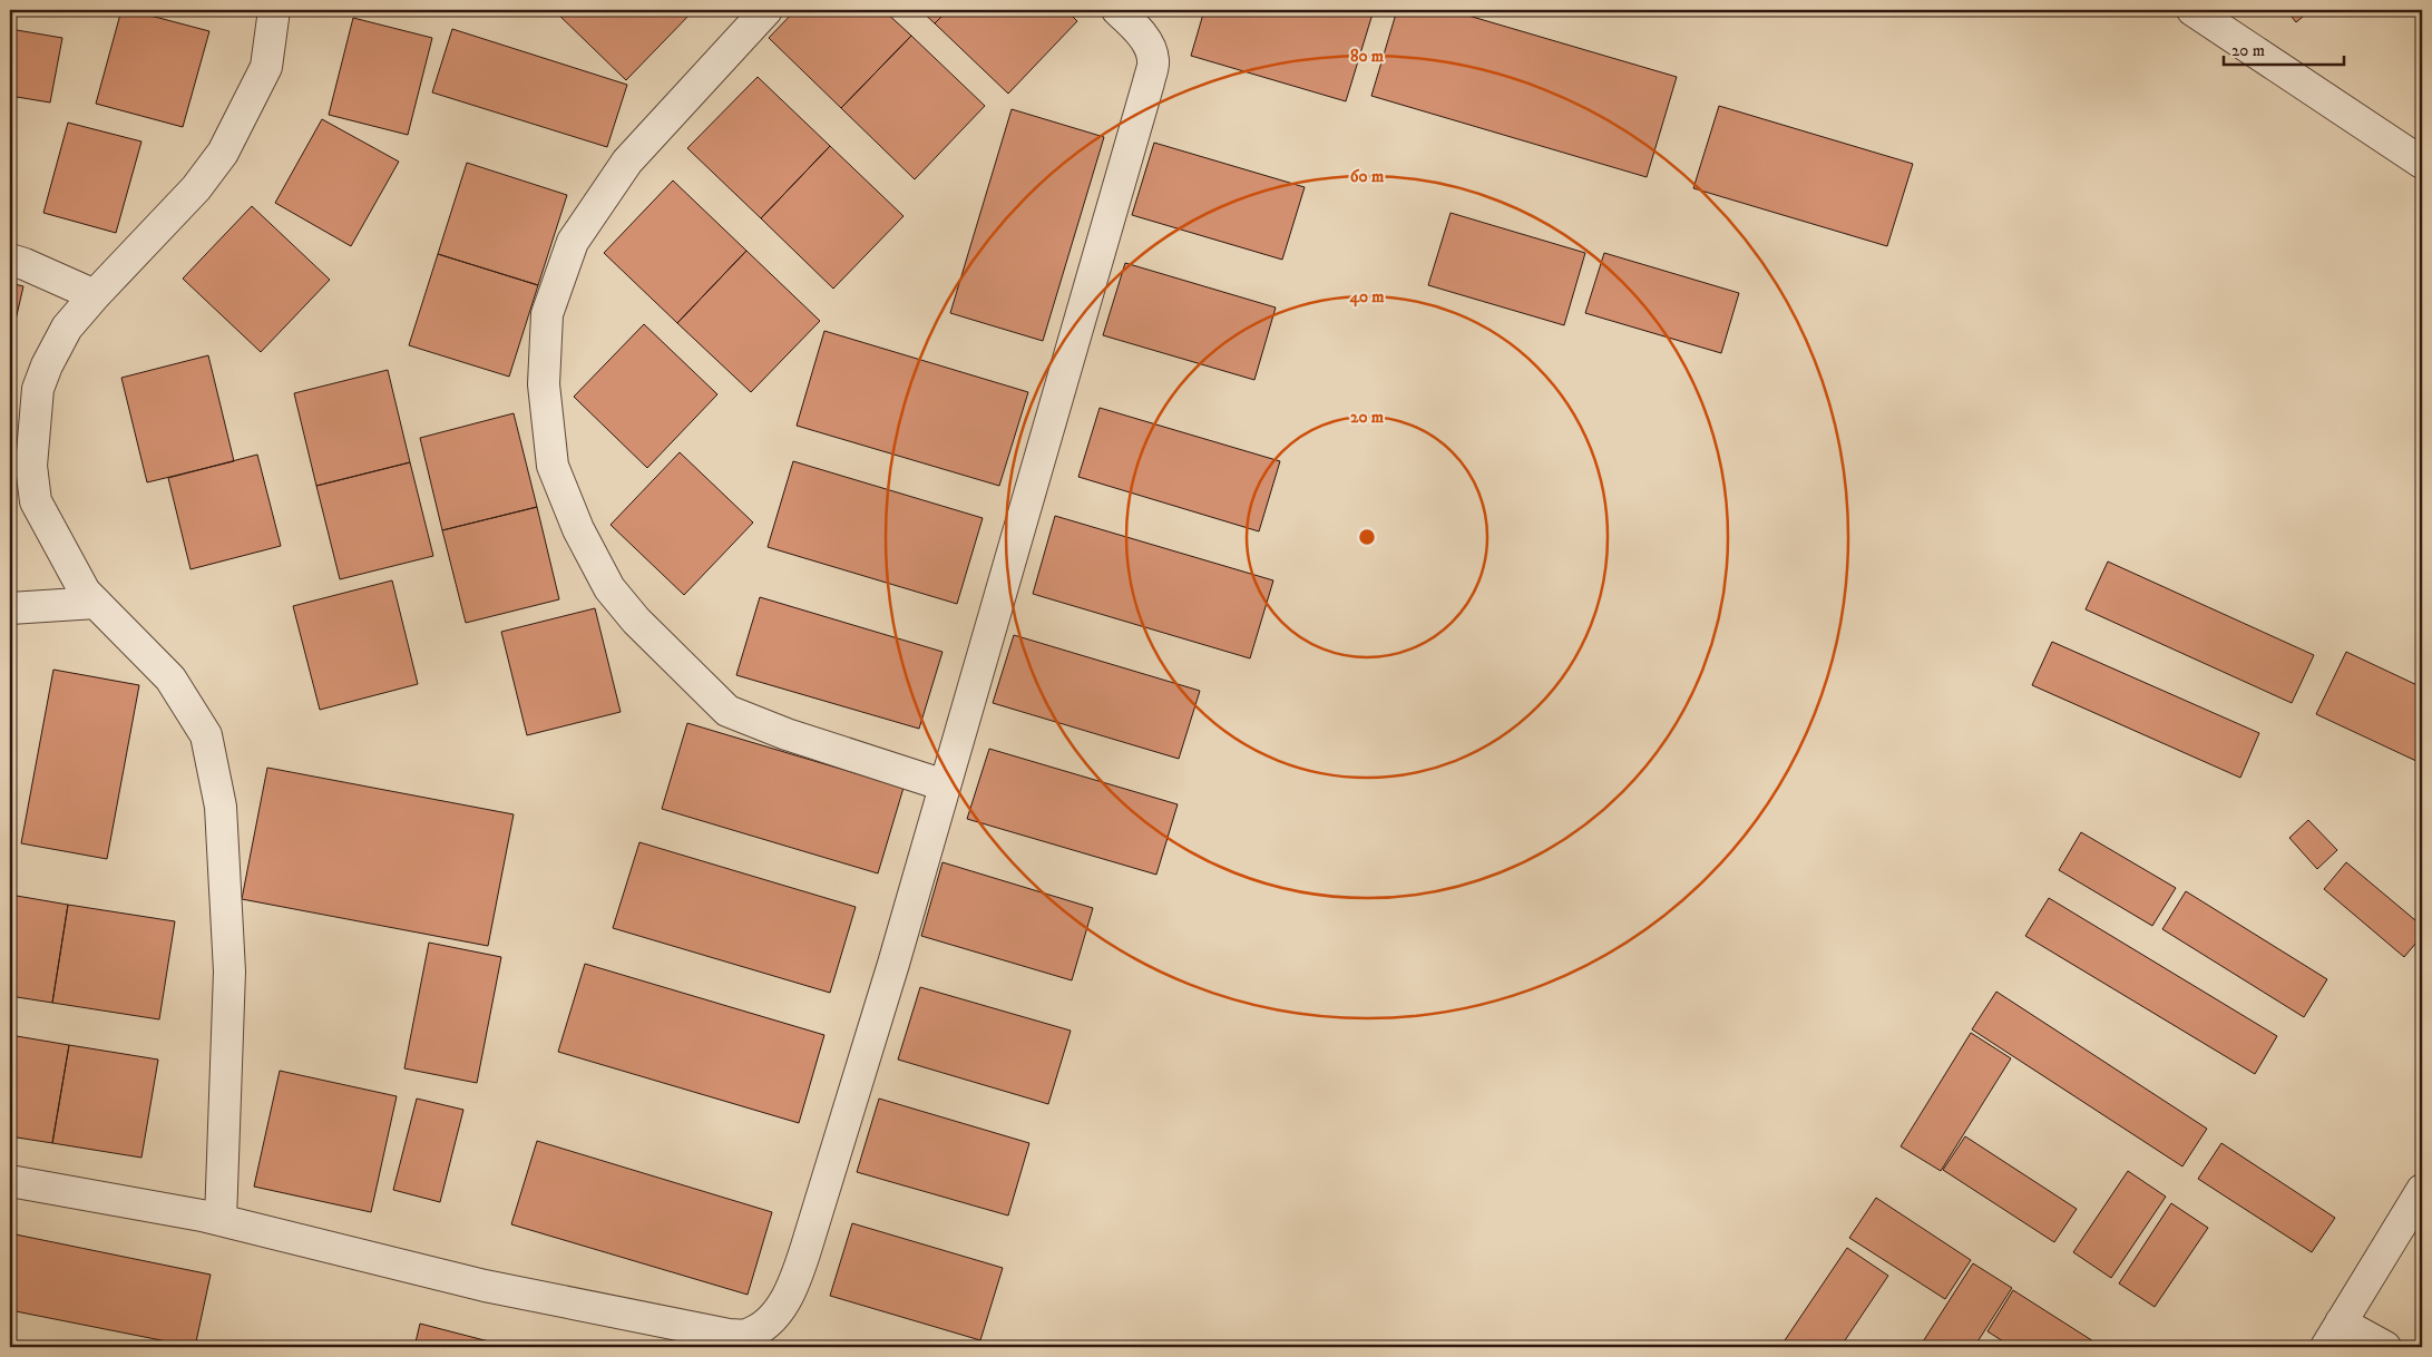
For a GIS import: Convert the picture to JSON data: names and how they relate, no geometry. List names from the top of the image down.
{
  "scale_bar": "20 m",
  "rings": [
    "80 m",
    "60 m",
    "40 m",
    "20 m"
  ]
}
